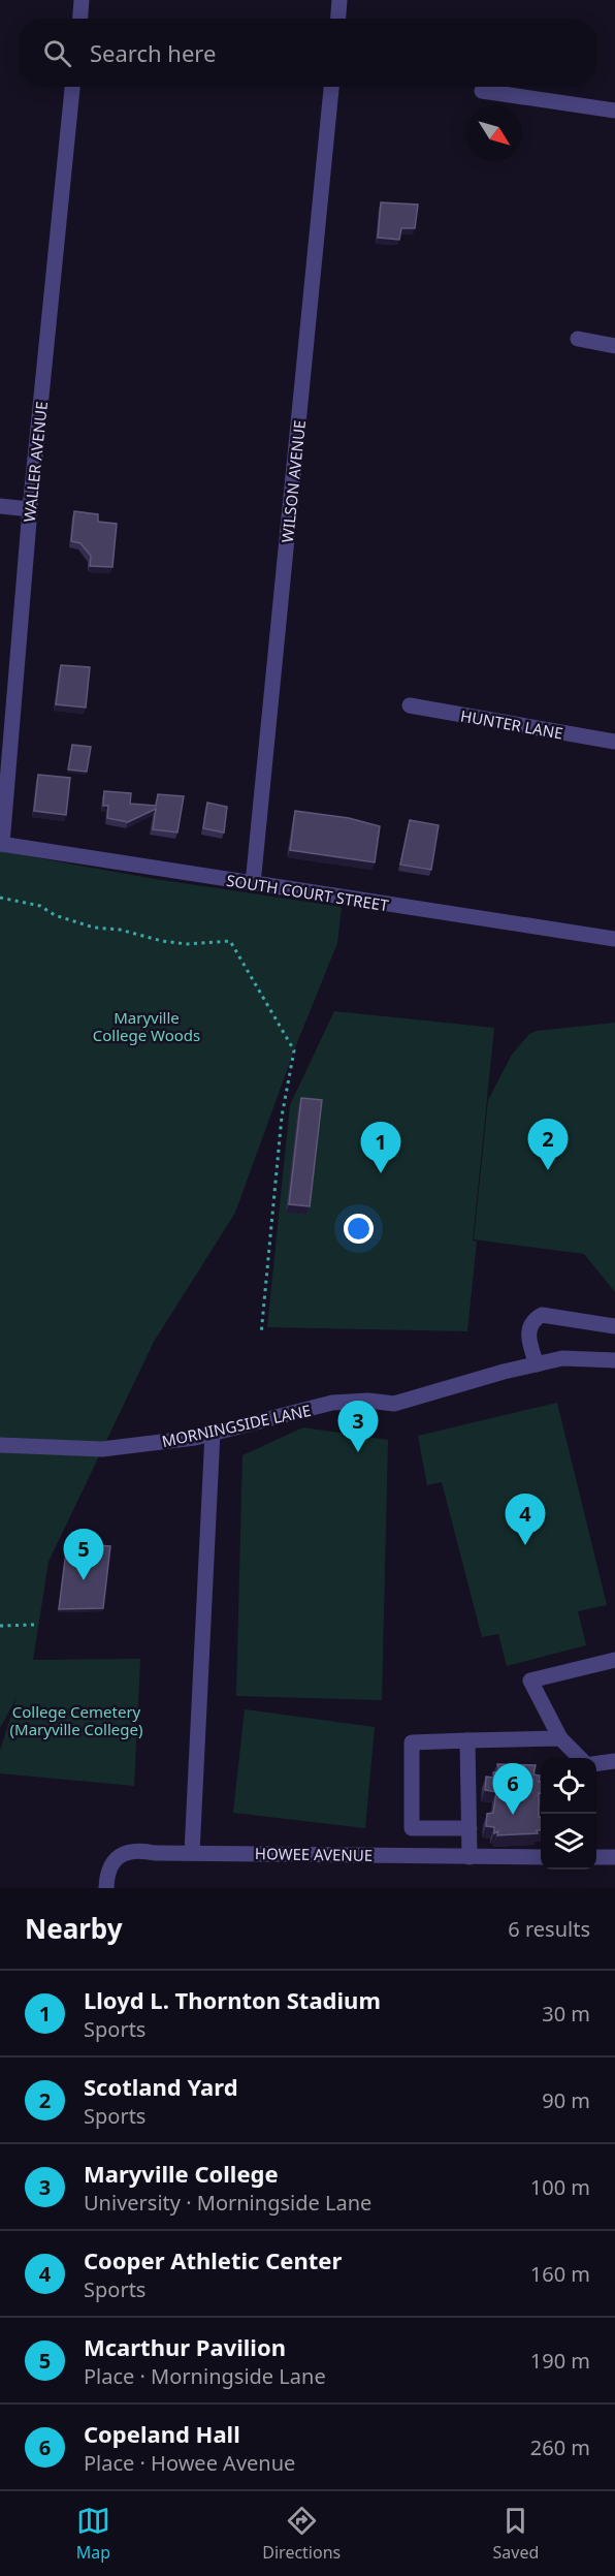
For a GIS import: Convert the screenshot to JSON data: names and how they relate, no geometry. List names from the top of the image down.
{
  "streets": {
    "street": [
      "WALLER AVENUE",
      "WILSON AVENUE",
      "HUNTER LANE",
      "SOUTH COURT STREET",
      "MORNINGSIDE LANE",
      "HOWEE AVENUE"
    ]
  },
  "crossings": [
    ["WALLER AVENUE", "SOUTH COURT STREET"],
    ["WILSON AVENUE", "SOUTH COURT STREET"]
  ],
  "parks": ["Maryville College Woods", "College Cemetery (Maryville College)"],
  "north": "bottom right",
  "page": {
    "search": "Search here",
    "pins": [
      "2",
      "1",
      "3",
      "4",
      "5",
      "6"
    ],
    "heading": ["Nearby", "6 results"],
    "list": [
      {
        "mark": "1",
        "name": "Lloyd L. Thornton Stadium",
        "note": "Sports",
        "value": "30 m"
      },
      {
        "mark": "2",
        "name": "Scotland Yard",
        "note": "Sports",
        "value": "90 m"
      },
      {
        "mark": "3",
        "name": "Maryville College",
        "note": "University · Morningside Lane",
        "value": "100 m"
      },
      {
        "mark": "4",
        "name": "Cooper Athletic Center",
        "note": "Sports",
        "value": "160 m"
      },
      {
        "mark": "5",
        "name": "Mcarthur Pavilion",
        "note": "Place · Morningside Lane",
        "value": "190 m"
      },
      {
        "mark": "6",
        "name": "Copeland Hall",
        "note": "Place · Howee Avenue",
        "value": "260 m"
      }
    ],
    "nav": ["Map", "Directions", "Saved"]
  }
}
